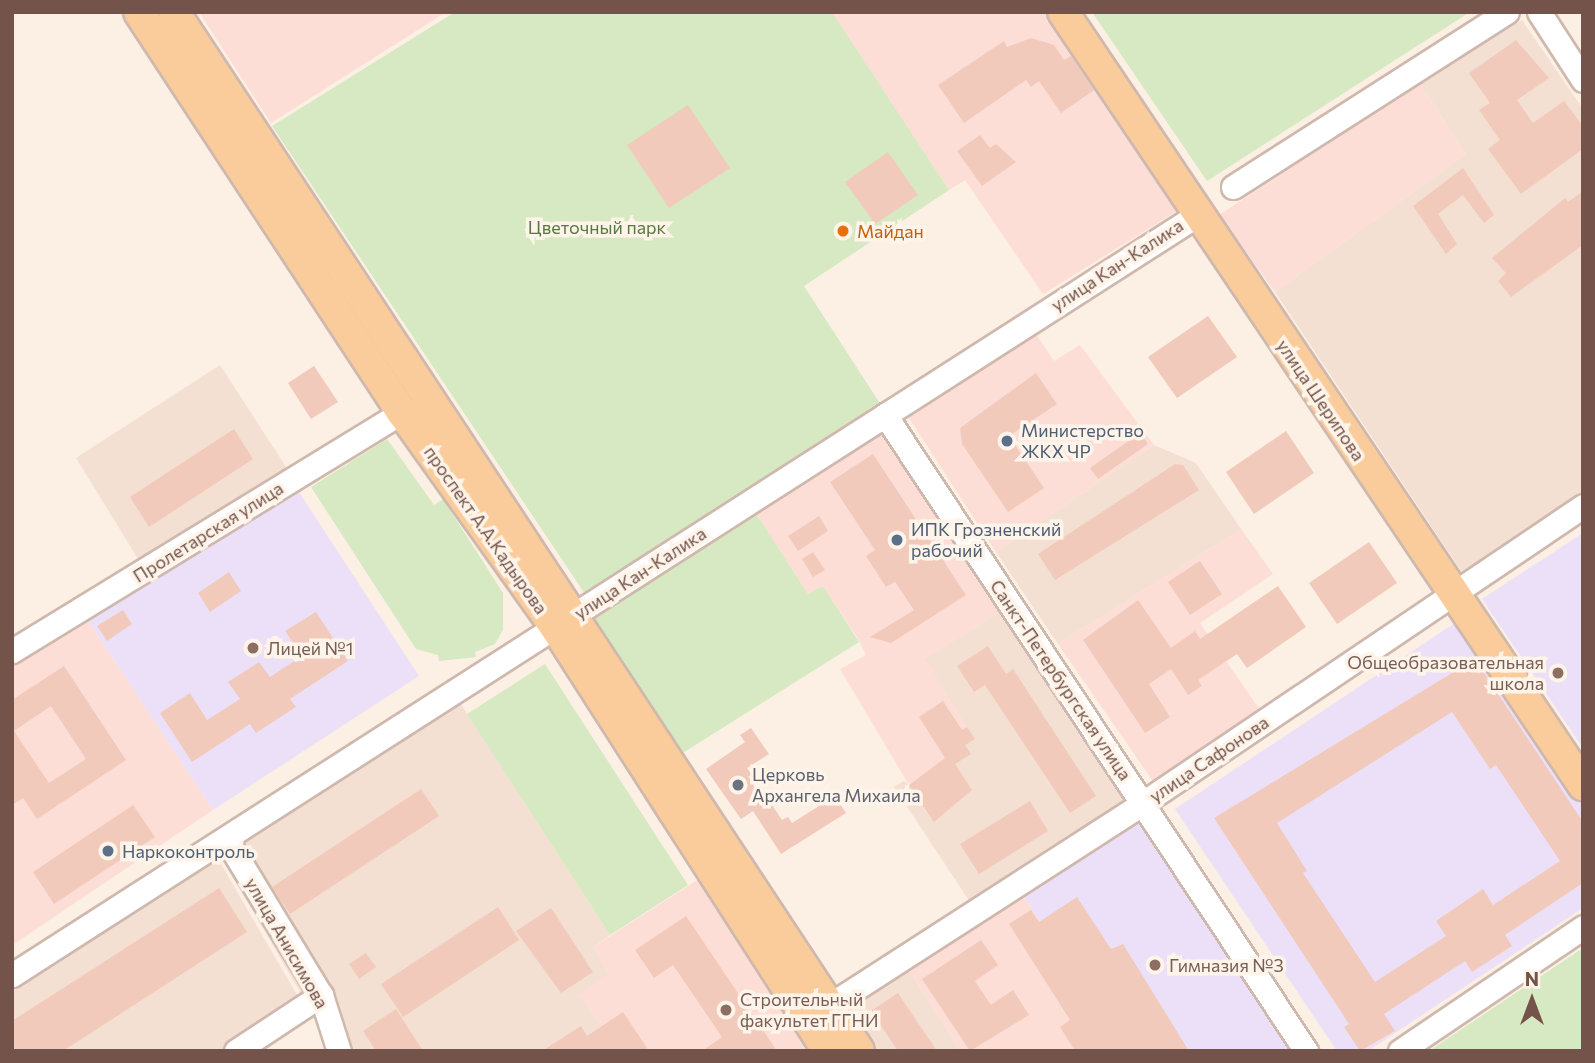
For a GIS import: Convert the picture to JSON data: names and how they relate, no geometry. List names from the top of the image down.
{
  "streets": {
    "main road": ["улица Шерипова", "проспект А.А.Кадырова"],
    "street": [
      "улица Кан-Калика",
      "Пролетарская улица",
      "Санкт-Петербургская улица",
      "улица Сафонова",
      "улица Анисимова"
    ]
  },
  "crossings": [
    ["улица Кан-Калика", "улица Шерипова"],
    ["улица Кан-Калика", "проспект А.А.Кадырова"],
    ["улица Кан-Калика", "Санкт-Петербургская улица"],
    ["улица Кан-Калика", "улица Анисимова"],
    ["улица Шерипова", "улица Сафонова"],
    ["проспект А.А.Кадырова", "Пролетарская улица"],
    ["проспект А.А.Кадырова", "улица Сафонова"],
    ["Санкт-Петербургская улица", "улица Сафонова"]
  ],
  "parks": ["Цветочный парк"],
  "places": [
    "Майдан",
    "Министерство ЖКХ ЧР",
    "ИПК Грозненский рабочий",
    "Лицей №1",
    "Общеобразовательная школа",
    "Церковь Архангела Михаила",
    "Наркоконтроль",
    "Гимназия №3",
    "Строительный факультет ГГНИ"
  ],
  "north": "top"
}
